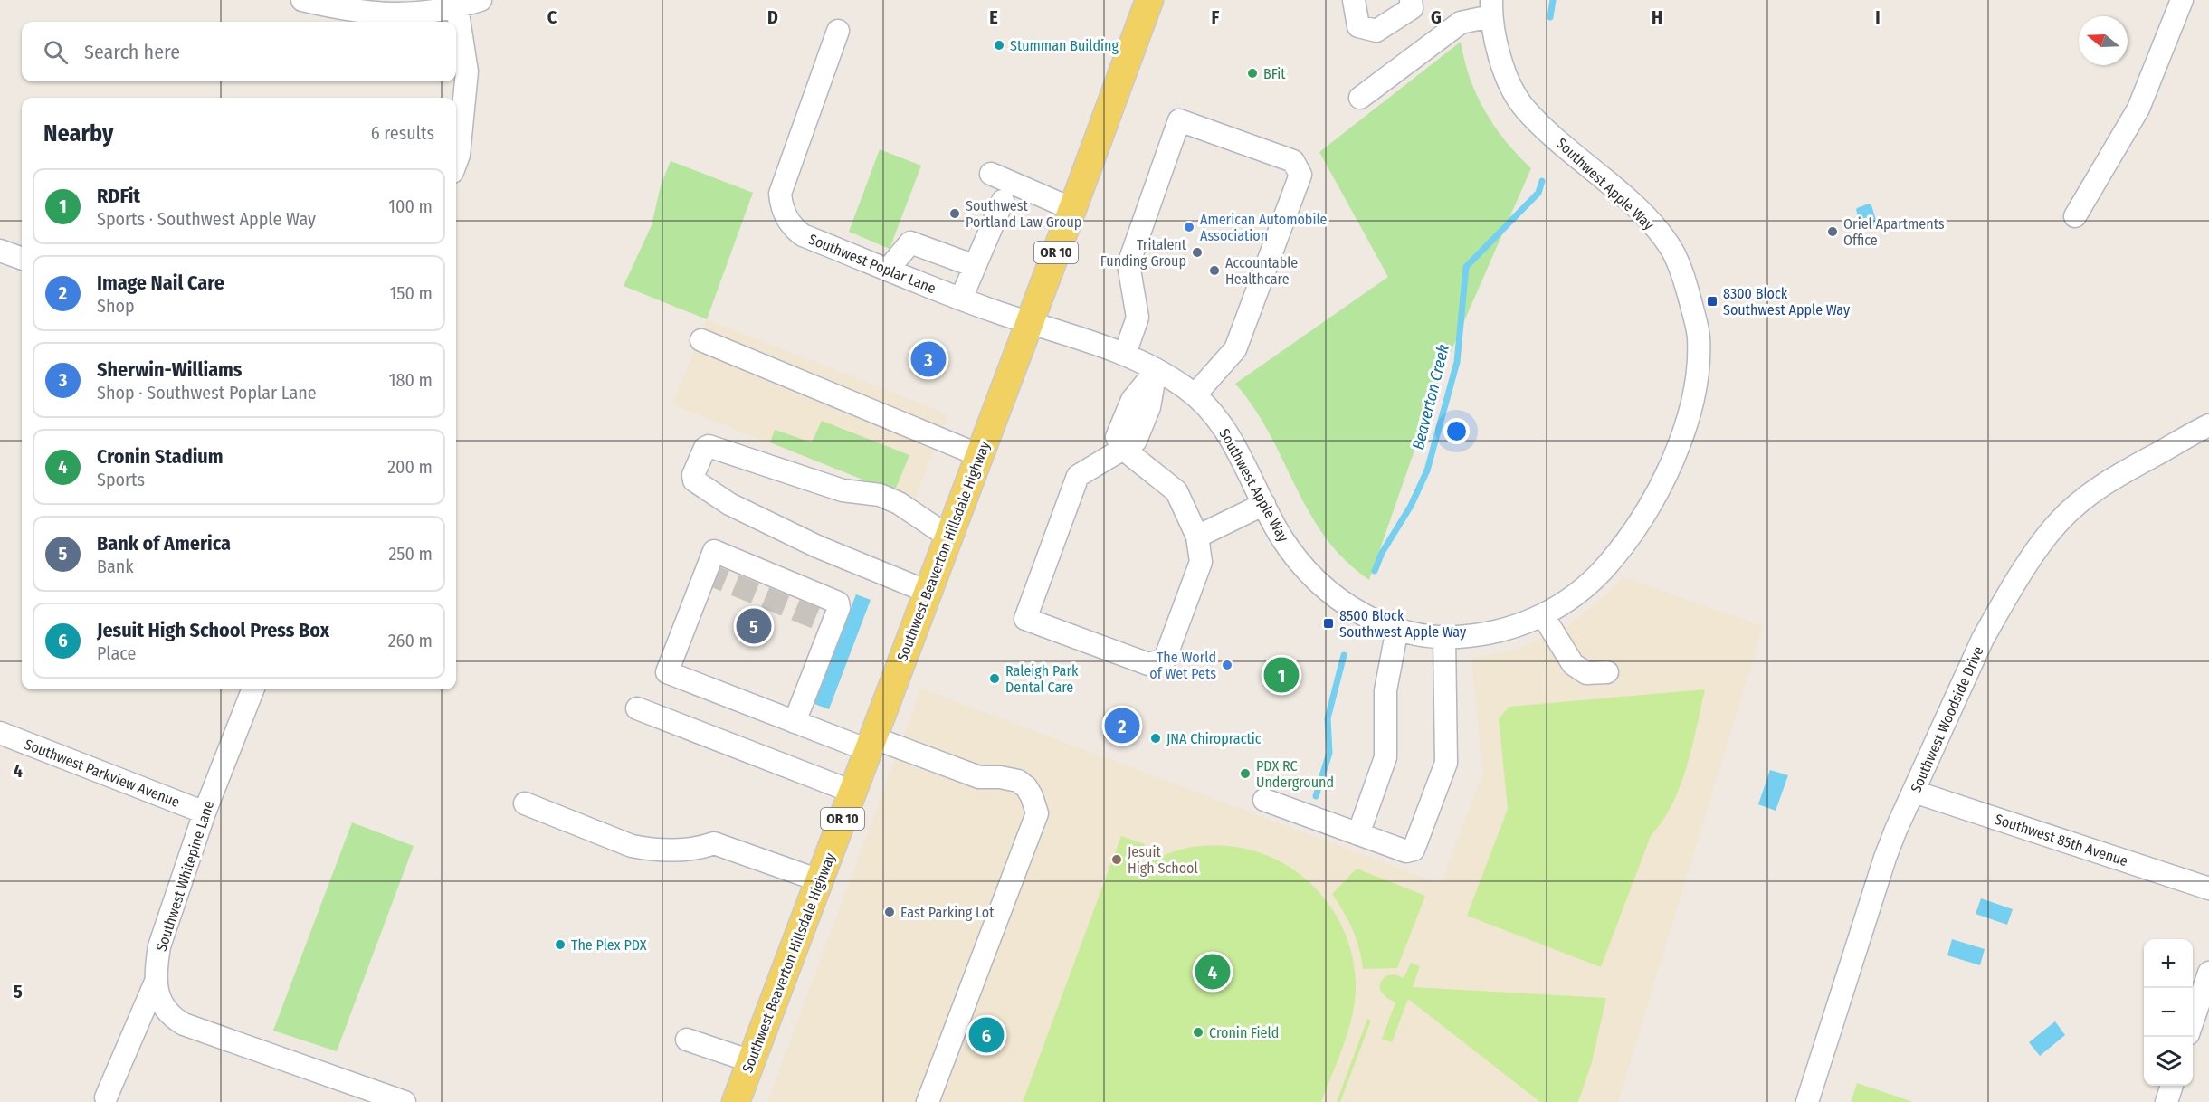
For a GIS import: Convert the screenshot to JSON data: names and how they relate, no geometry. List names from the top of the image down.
{
  "streets": {
    "main road": ["OR 10", "Southwest Beaverton Hillsdale Highway"],
    "street": [
      "Southwest Apple Way",
      "Southwest Poplar Lane",
      "Southwest Woodside Drive",
      "Southwest Parkview Avenue",
      "Southwest 85th Avenue",
      "Southwest Whitepine Lane"
    ]
  },
  "crossings": [
    ["Southwest Apple Way", "Southwest Poplar Lane"],
    ["Southwest Apple Way", "Southwest Beaverton Hillsdale Highway"],
    ["Southwest Poplar Lane", "Southwest Beaverton Hillsdale Highway"],
    ["Southwest Woodside Drive", "Southwest 85th Avenue"],
    ["Southwest Parkview Avenue", "Southwest Whitepine Lane"]
  ],
  "water": ["Beaverton Creek"],
  "places": {
    "other": [
      "Stumman Building",
      "BFit",
      "Southwest Portland Law Group",
      "American Automobile Association",
      "Oriel Apartments Office",
      "Tritalent Funding Group",
      "Accountable Healthcare",
      "The World of Wet Pets",
      "Raleigh Park Dental Care",
      "JNA Chiropractic",
      "PDX RC Underground",
      "Jesuit High School",
      "East Parking Lot",
      "The Plex PDX",
      "Cronin Field"
    ],
    "transit": ["8300 Block Southwest Apple Way", "8500 Block Southwest Apple Way"]
  },
  "north": "left",
  "page": {
    "search": "Search here",
    "heading": ["Nearby", "6 results"],
    "list": [
      {
        "mark": "1",
        "name": "RDFit",
        "note": "Sports · Southwest Apple Way",
        "value": "100 m"
      },
      {
        "mark": "2",
        "name": "Image Nail Care",
        "note": "Shop",
        "value": "150 m"
      },
      {
        "mark": "3",
        "name": "Sherwin-Williams",
        "note": "Shop · Southwest Poplar Lane",
        "value": "180 m"
      },
      {
        "mark": "4",
        "name": "Cronin Stadium",
        "note": "Sports",
        "value": "200 m"
      },
      {
        "mark": "5",
        "name": "Bank of America",
        "note": "Bank",
        "value": "250 m"
      },
      {
        "mark": "6",
        "name": "Jesuit High School Press Box",
        "note": "Place",
        "value": "260 m"
      }
    ],
    "pins": [
      "3",
      "5",
      "1",
      "2",
      "4",
      "6"
    ],
    "map_buttons": ["+", "−"]
  },
  "grid": {
    "columns": [
      "C",
      "D",
      "E",
      "F",
      "G",
      "H",
      "I"
    ],
    "rows": ["4", "5"]
  }
}
